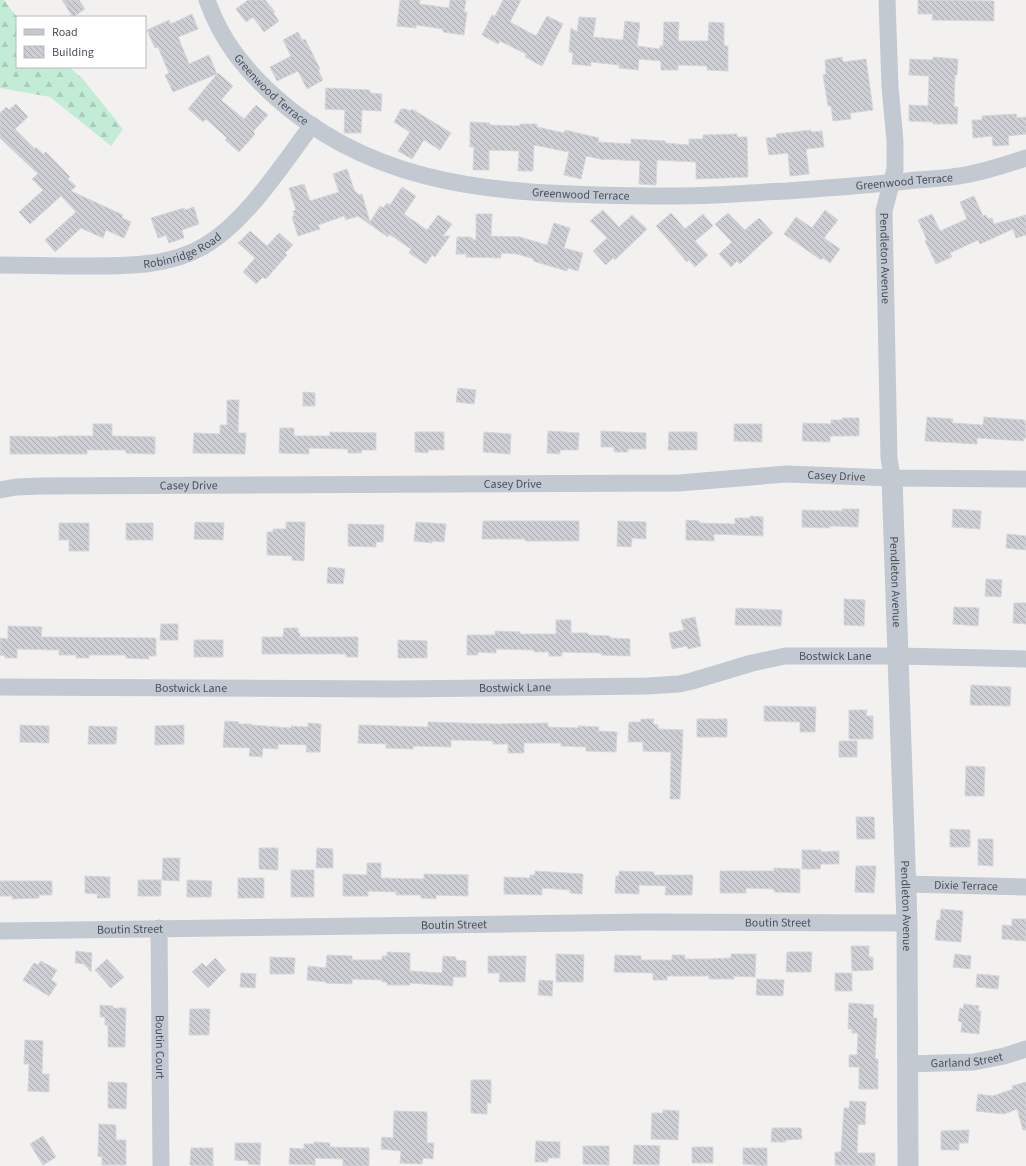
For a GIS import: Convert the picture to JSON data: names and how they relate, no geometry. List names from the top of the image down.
{
  "streets": {
    "street": [
      "Greenwood Terrace",
      "Robinridge Road",
      "Pendleton Avenue",
      "Casey Drive",
      "Bostwick Lane",
      "Dixie Terrace",
      "Boutin Street",
      "Boutin Court",
      "Garland Street"
    ]
  },
  "crossings": [
    ["Greenwood Terrace", "Robinridge Road"],
    ["Greenwood Terrace", "Pendleton Avenue"],
    ["Pendleton Avenue", "Casey Drive"],
    ["Pendleton Avenue", "Bostwick Lane"],
    ["Pendleton Avenue", "Dixie Terrace"],
    ["Pendleton Avenue", "Boutin Street"],
    ["Pendleton Avenue", "Garland Street"],
    ["Boutin Street", "Boutin Court"]
  ],
  "legend": ["Road", "Building"]
}
